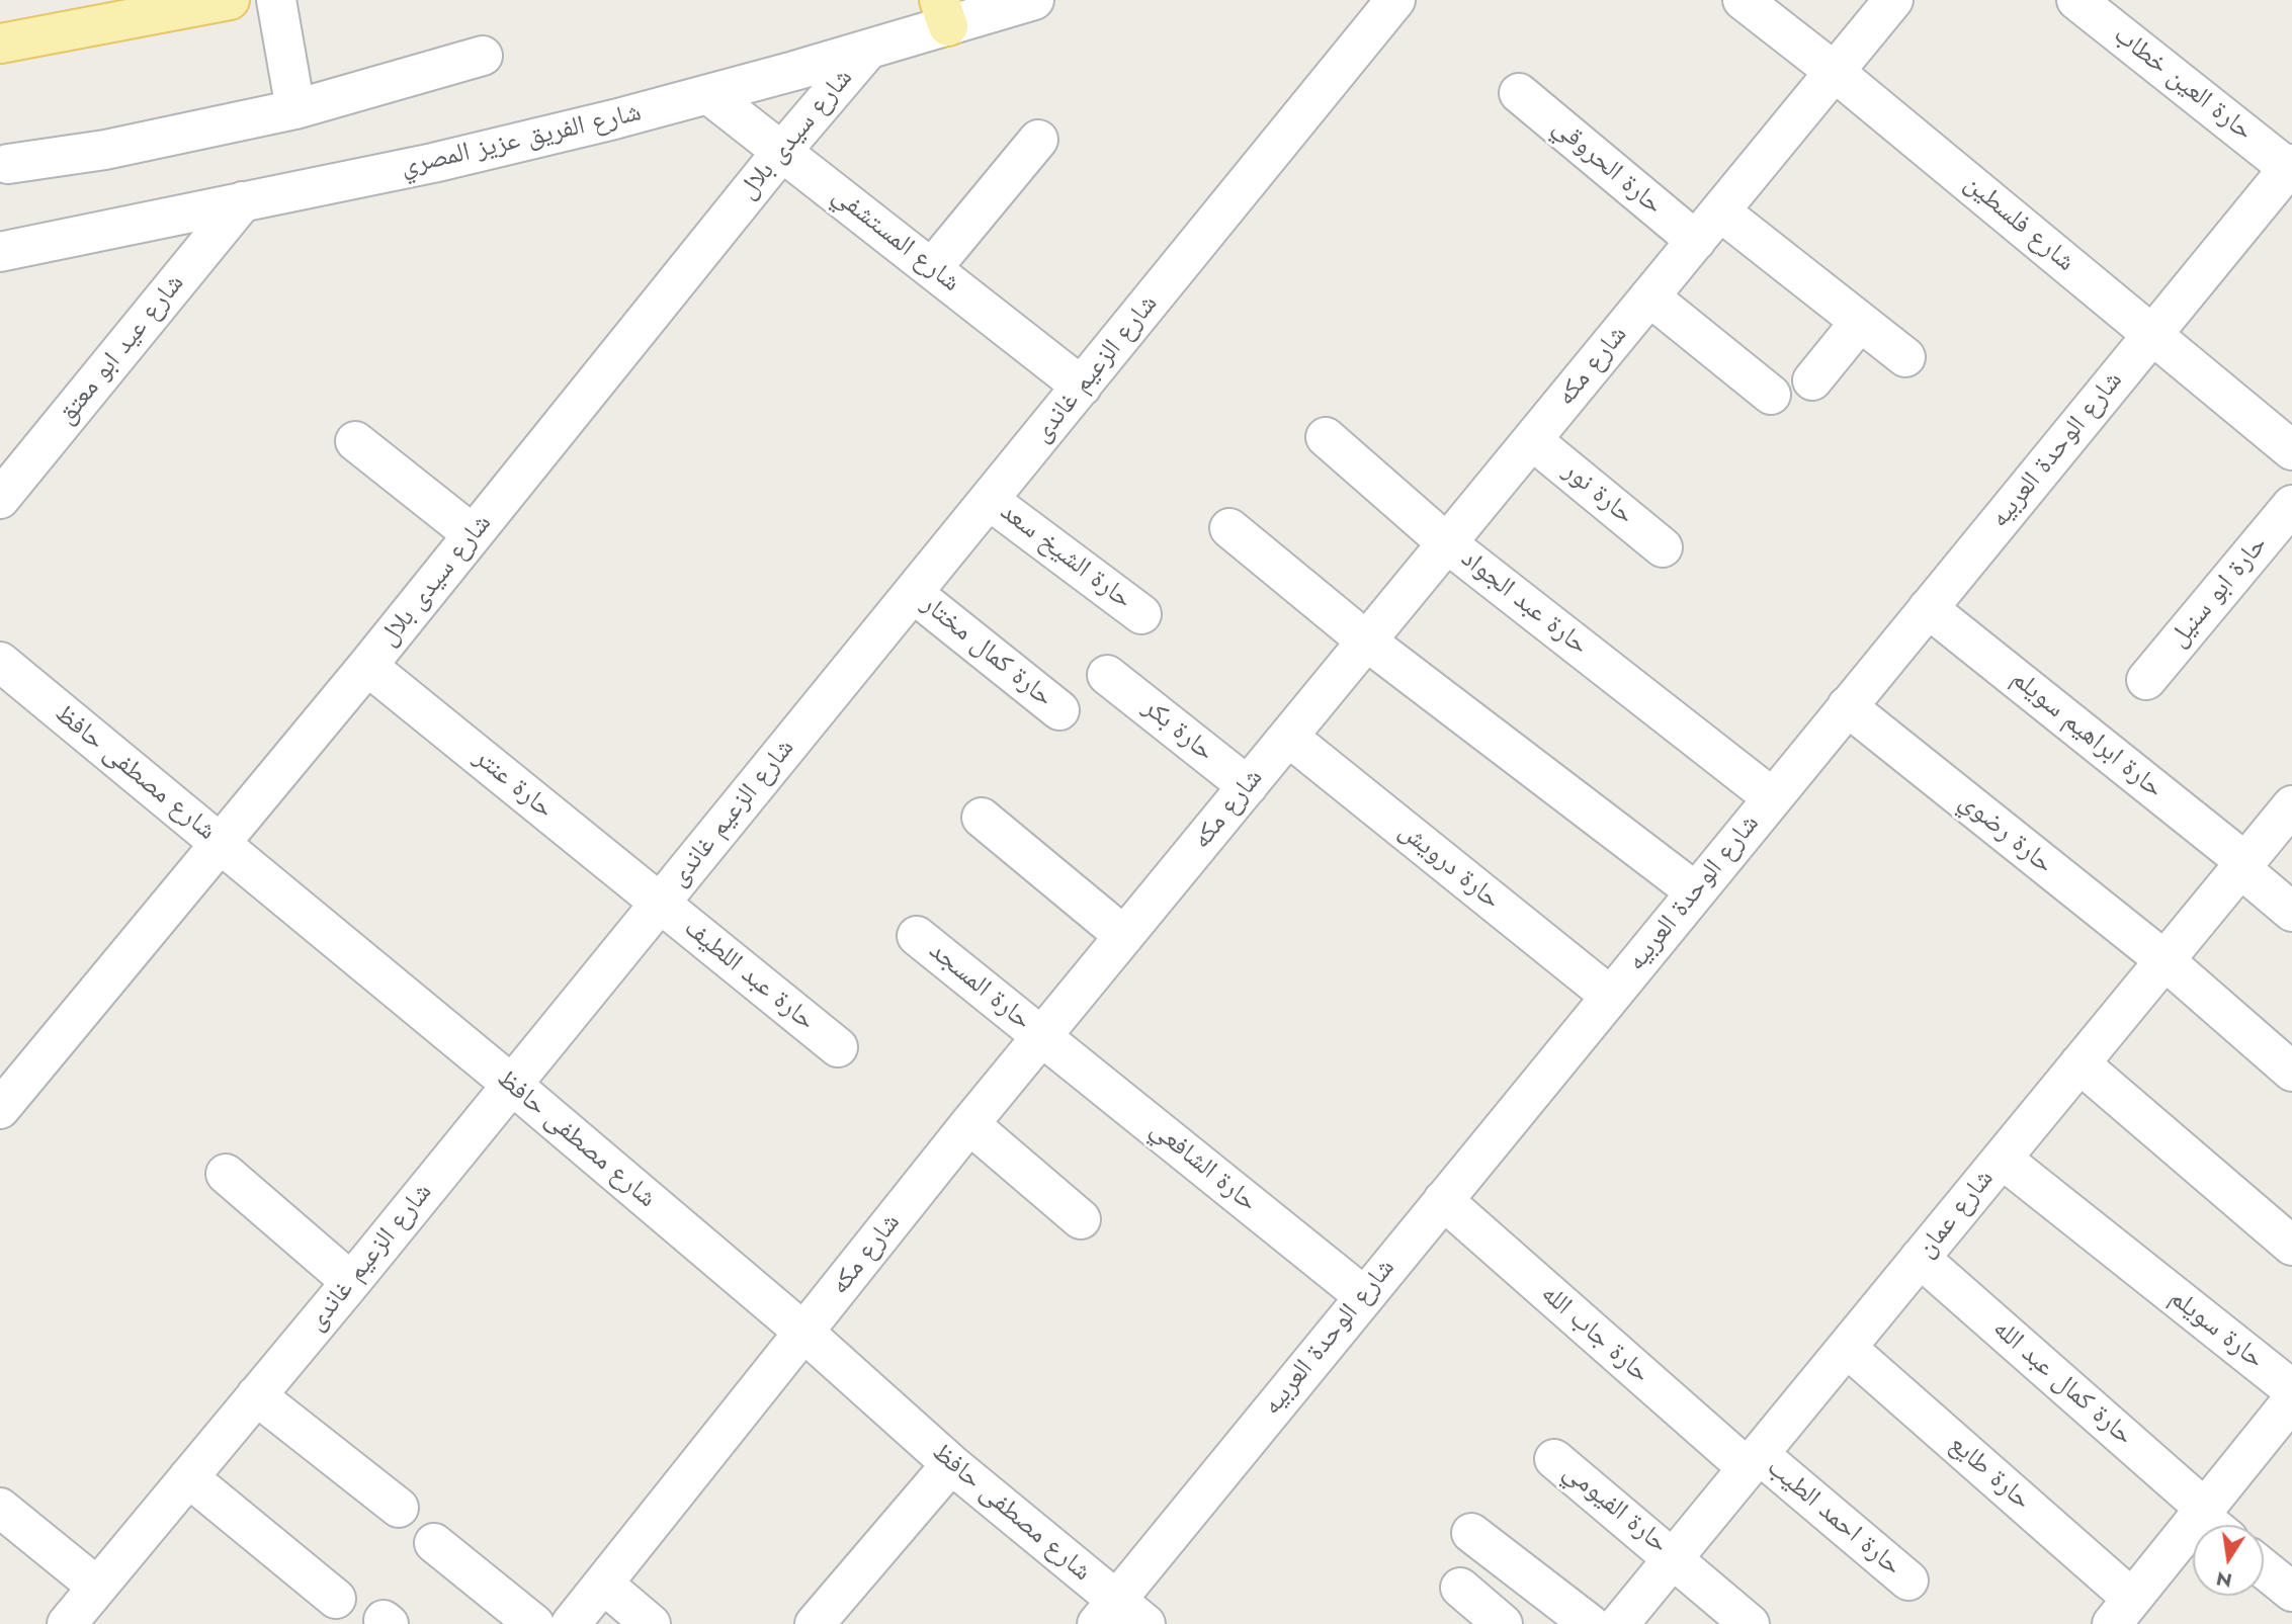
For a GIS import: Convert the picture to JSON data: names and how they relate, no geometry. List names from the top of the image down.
{
  "streets": {
    "street": [
      "حارة العين خطاب",
      "شارع سيدى بلال",
      "شارع الفريق عزيز المصري",
      "حارة الحروقي",
      "شارع فلسطين",
      "شارع المستشفي",
      "شارع عيد ابو معتق",
      "شارع مكه",
      "شارع الزعيم غاندى",
      "شارع الوحدة العربيه",
      "حارة نور",
      "حارة الشيخ سعد",
      "حارة ابو سنيل",
      "حارة عبد الجواد",
      "حارة كمال مختار",
      "حارة بكر",
      "حارة ابراهيم سويلم",
      "شارع مصطفى حافظ",
      "حارة عنتر",
      "حارة رضوي",
      "حارة درويش",
      "حارة عبد اللطيف",
      "حارة المسجد",
      "حارة الشافعي",
      "شارع عمان",
      "حارة سويلم",
      "حارة جاب الله",
      "حارة كمال عبد الله",
      "حارة طايع",
      "حارة الفيومي",
      "حارة احمد الطيب"
    ]
  },
  "crossings": [
    ["حارة العين خطاب", "شارع الوحدة العربيه"],
    ["شارع سيدى بلال", "شارع الفريق عزيز المصري"],
    ["شارع سيدى بلال", "شارع المستشفي"],
    ["شارع سيدى بلال", "شارع مصطفى حافظ"],
    ["شارع سيدى بلال", "حارة عنتر"],
    ["شارع الفريق عزيز المصري", "شارع المستشفي"],
    ["شارع الفريق عزيز المصري", "شارع عيد ابو معتق"],
    ["حارة الحروقي", "شارع مكه"],
    ["شارع فلسطين", "شارع مكه"],
    ["شارع فلسطين", "شارع الوحدة العربيه"],
    ["شارع المستشفي", "شارع الزعيم غاندى"],
    ["شارع مكه", "حارة نور"],
    ["شارع مكه", "حارة عبد الجواد"],
    ["شارع مكه", "حارة بكر"],
    ["شارع مكه", "شارع مصطفى حافظ"],
    ["شارع مكه", "حارة درويش"],
    ["شارع مكه", "حارة المسجد"],
    ["شارع مكه", "حارة الشافعي"],
    ["شارع الزعيم غاندى", "حارة الشيخ سعد"],
    ["شارع الزعيم غاندى", "حارة كمال مختار"],
    ["شارع الزعيم غاندى", "شارع مصطفى حافظ"],
    ["شارع الزعيم غاندى", "حارة عنتر"],
    ["شارع الزعيم غاندى", "حارة عبد اللطيف"],
    ["شارع الوحدة العربيه", "حارة عبد الجواد"],
    ["شارع الوحدة العربيه", "حارة ابراهيم سويلم"],
    ["شارع الوحدة العربيه", "شارع مصطفى حافظ"],
    ["شارع الوحدة العربيه", "حارة رضوي"],
    ["شارع الوحدة العربيه", "حارة درويش"],
    ["شارع الوحدة العربيه", "حارة الشافعي"],
    ["شارع الوحدة العربيه", "حارة جاب الله"],
    ["حارة ابراهيم سويلم", "شارع عمان"],
    ["حارة عنتر", "حارة عبد اللطيف"],
    ["حارة رضوي", "شارع عمان"],
    ["حارة المسجد", "حارة الشافعي"],
    ["شارع عمان", "حارة سويلم"],
    ["شارع عمان", "حارة جاب الله"],
    ["شارع عمان", "حارة كمال عبد الله"],
    ["شارع عمان", "حارة طايع"],
    ["شارع عمان", "حارة الفيومي"],
    ["شارع عمان", "حارة احمد الطيب"],
    ["حارة جاب الله", "حارة احمد الطيب"]
  ],
  "north": "bottom"
}
